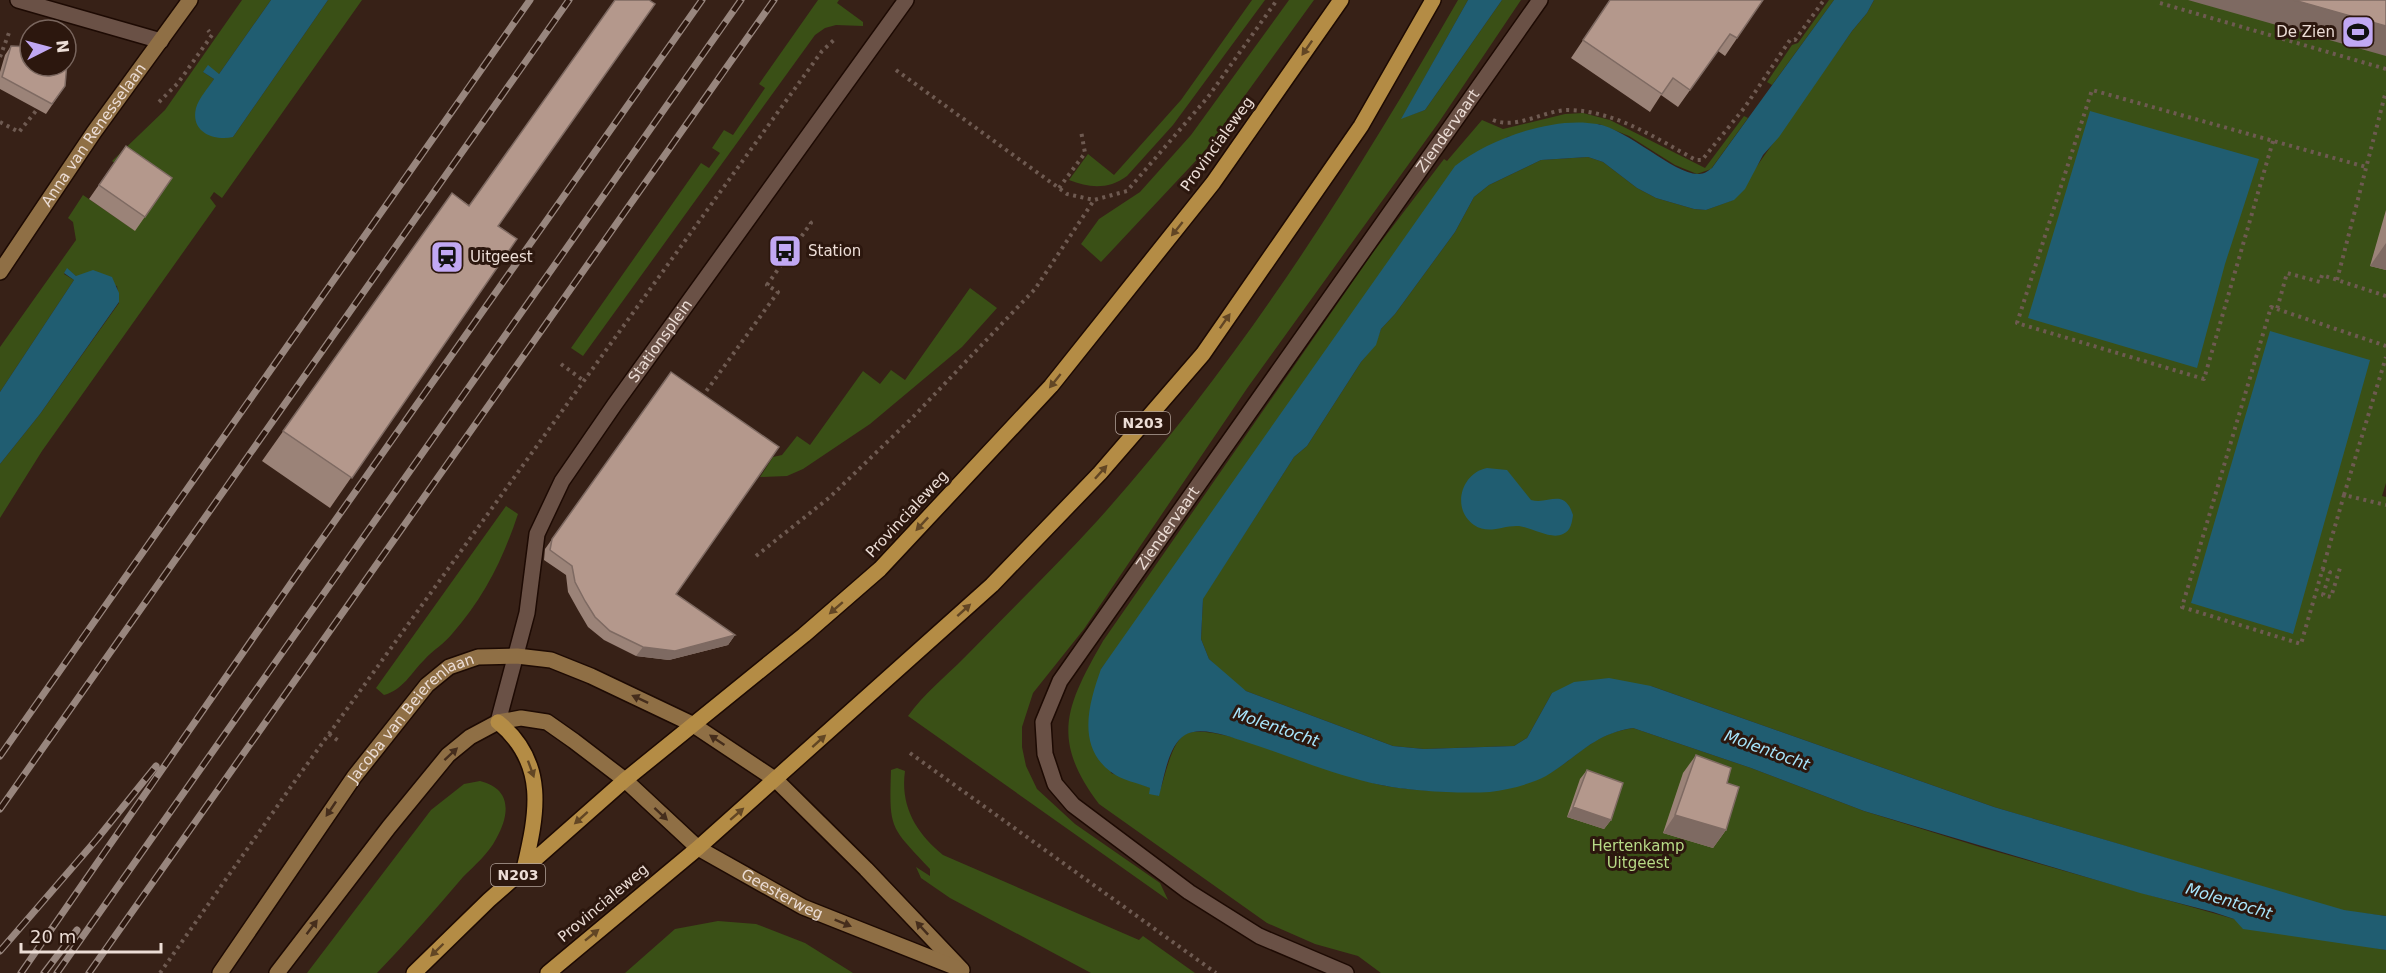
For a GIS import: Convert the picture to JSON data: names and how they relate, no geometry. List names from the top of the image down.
{
  "streets": {
    "main road": [
      "Anna van Renesselaan",
      "Provincialeweg",
      "N203",
      "Jacoba van Beierenlaan",
      "Geesterweg"
    ],
    "street": ["Ziendervaart", "Stationsplein"]
  },
  "crossings": [
    ["Provincialeweg", "Jacoba van Beierenlaan"],
    ["Provincialeweg", "Geesterweg"],
    ["Stationsplein", "Jacoba van Beierenlaan"],
    ["Jacoba van Beierenlaan", "Geesterweg"]
  ],
  "water": ["Molentocht"],
  "parks": ["Hertenkamp Uitgeest"],
  "places": {
    "sports": ["De Zien"],
    "bus stop": ["Station"],
    "station": ["Uitgeest"]
  },
  "scale_bar": "20 m",
  "north": "right"
}
